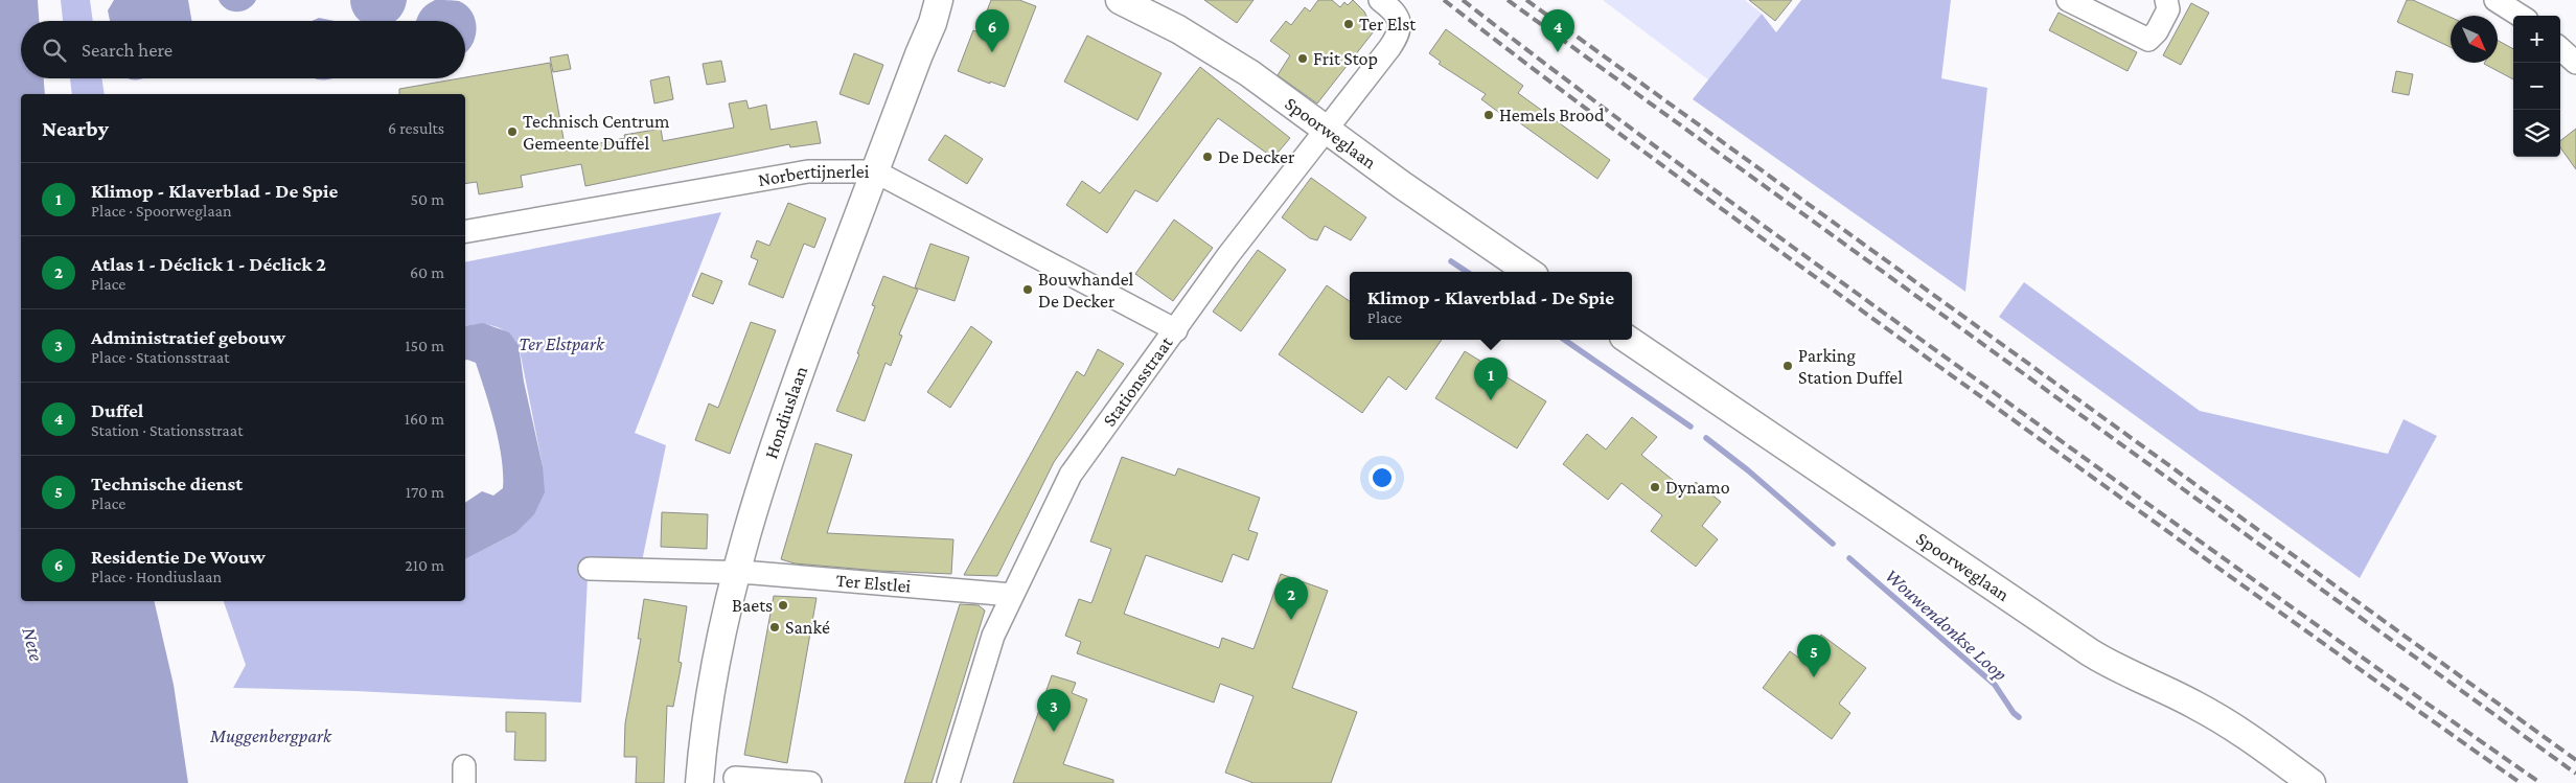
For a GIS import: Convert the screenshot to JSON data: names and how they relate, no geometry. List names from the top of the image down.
{
  "streets": {
    "street": [
      "Spoorweglaan",
      "Norbertijnerlei",
      "Stationsstraat",
      "Hondiuslaan",
      "Ter Elstlei"
    ]
  },
  "crossings": [
    ["Spoorweglaan", "Stationsstraat"],
    ["Norbertijnerlei", "Stationsstraat"],
    ["Norbertijnerlei", "Hondiuslaan"],
    ["Stationsstraat", "Ter Elstlei"],
    ["Hondiuslaan", "Ter Elstlei"]
  ],
  "water": ["Wouwendonkse Loop", "Nete"],
  "parks": ["Ter Elstpark", "Muggenbergpark"],
  "places": [
    "Ter Elst",
    "Frit Stop",
    "Hemels Brood",
    "Technisch Centrum Gemeente Duffel",
    "De Decker",
    "Bouwhandel De Decker",
    "Parking Station Duffel",
    "Dynamo",
    "Baets",
    "Sanké"
  ],
  "north": "bottom right",
  "page": {
    "pins": [
      "4",
      "6",
      "1",
      "2",
      "5",
      "3"
    ],
    "map_buttons": ["+", "−"],
    "search": "Search here",
    "heading": ["Nearby", "6 results"],
    "list": [
      {
        "mark": "1",
        "name": "Klimop - Klaverblad - De Spie",
        "note": "Place · Spoorweglaan",
        "value": "50 m"
      },
      {
        "mark": "2",
        "name": "Atlas 1 - Déclick 1 - Déclick 2",
        "note": "Place",
        "value": "60 m"
      },
      {
        "mark": "3",
        "name": "Administratief gebouw",
        "note": "Place · Stationsstraat",
        "value": "150 m"
      },
      {
        "mark": "4",
        "name": "Duffel",
        "note": "Station · Stationsstraat",
        "value": "160 m"
      },
      {
        "mark": "5",
        "name": "Technische dienst",
        "note": "Place",
        "value": "170 m"
      },
      {
        "mark": "6",
        "name": "Residentie De Wouw",
        "note": "Place · Hondiuslaan",
        "value": "210 m"
      }
    ],
    "popup": ["Klimop - Klaverblad - De Spie", "Place"]
  }
}
